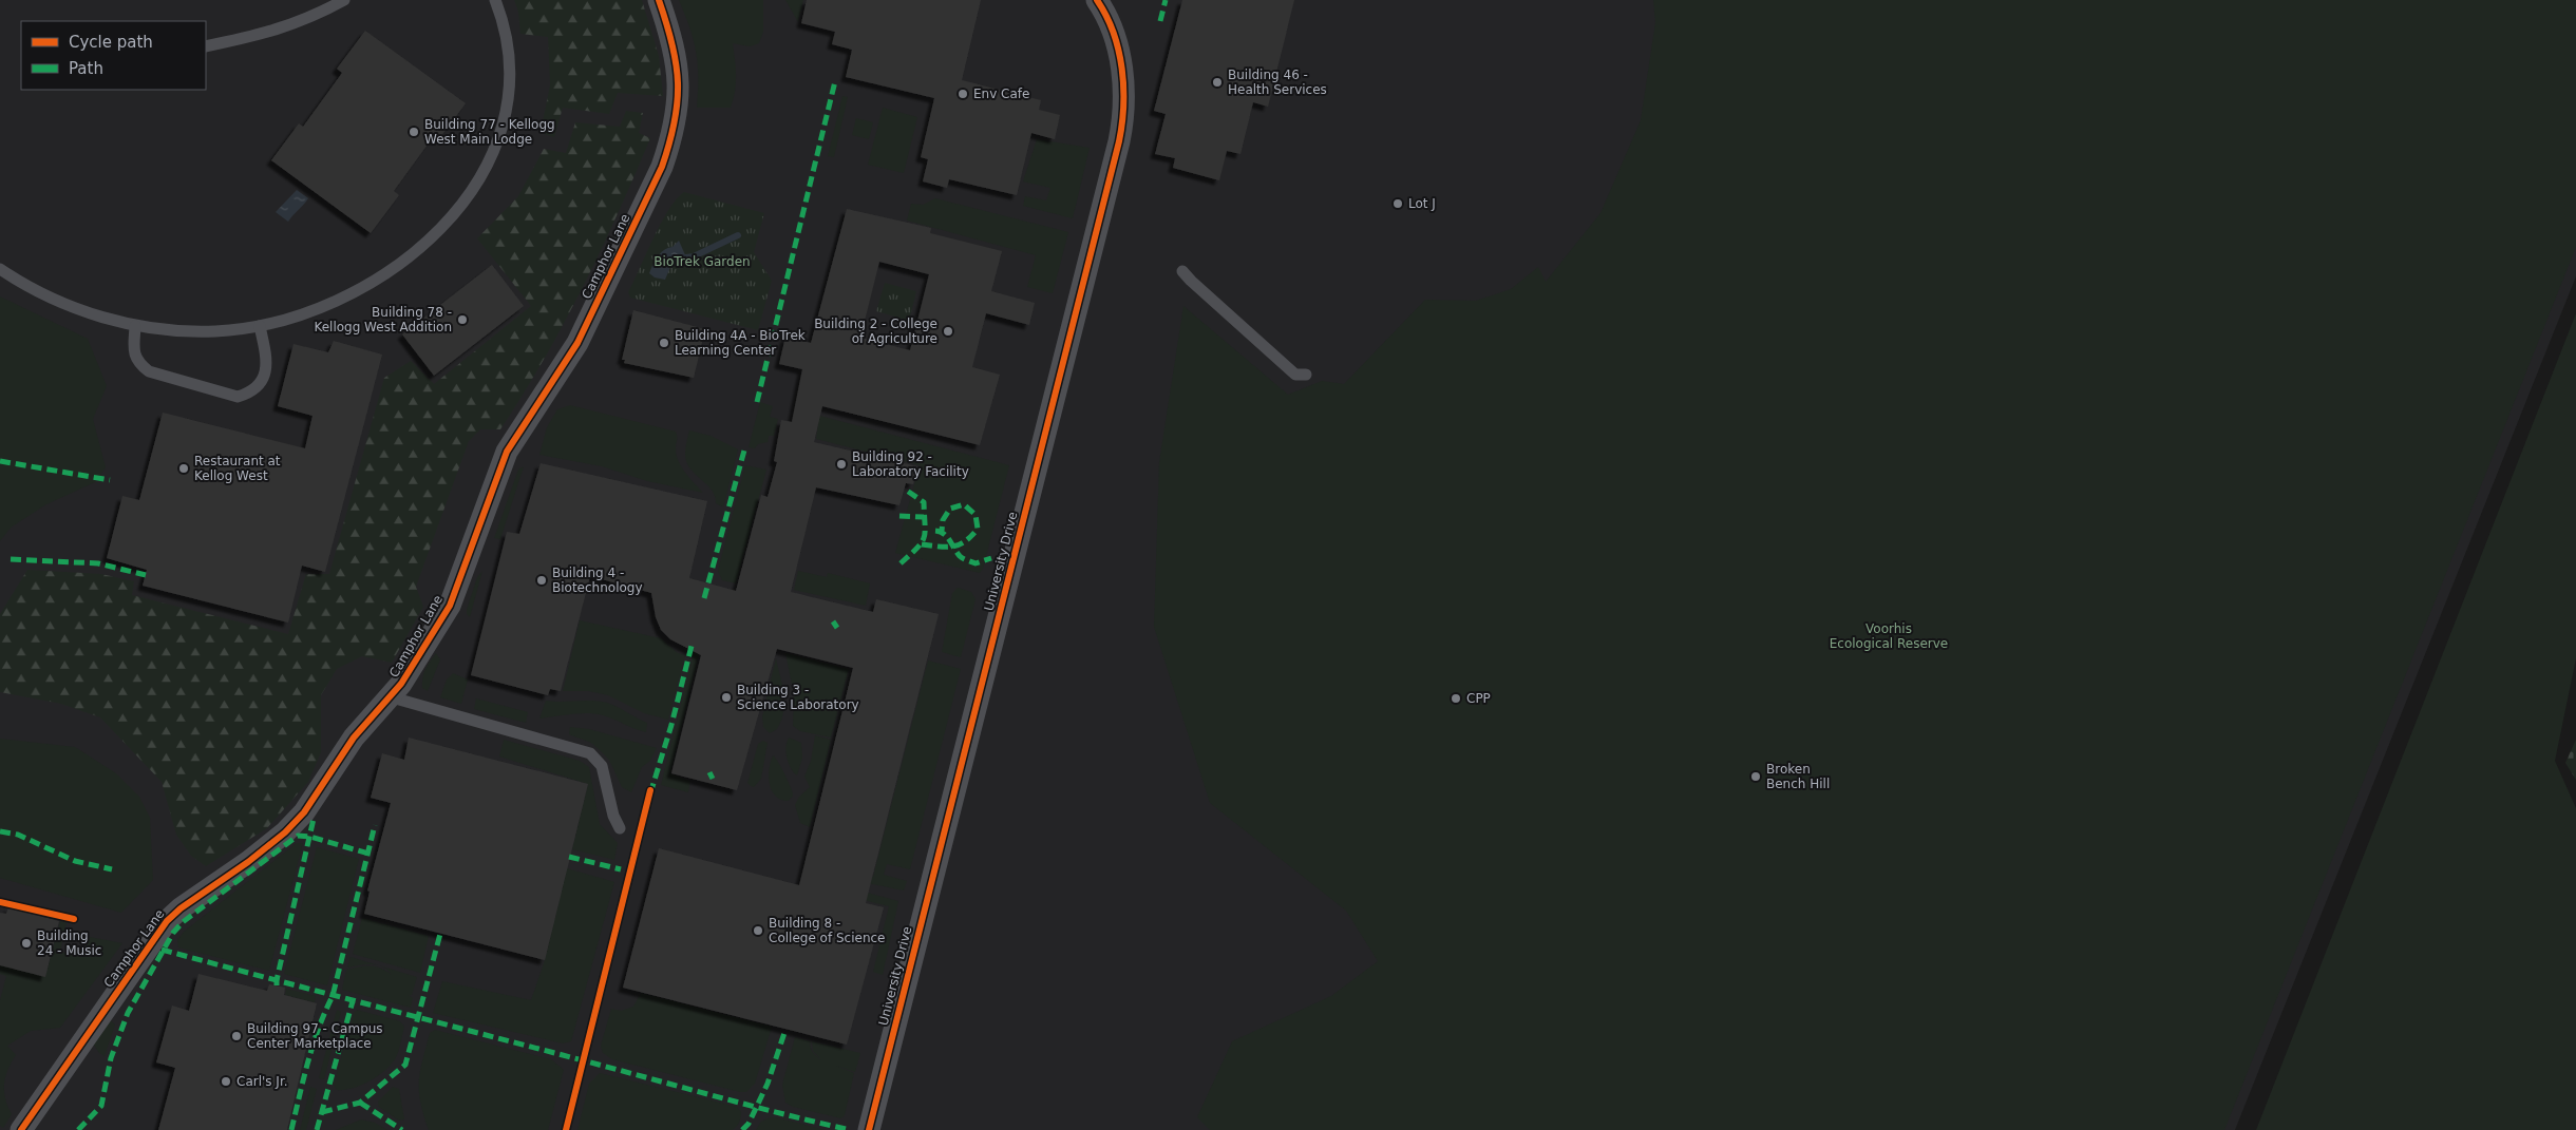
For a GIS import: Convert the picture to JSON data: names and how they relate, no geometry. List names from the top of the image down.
{
  "streets": {
    "street": ["Camphor Lane", "University Drive"]
  },
  "parks": ["BioTrek Garden", "Voorhis Ecological Reserve"],
  "places": [
    "Building 46 - Health Services",
    "Env Cafe",
    "Building 77 - Kellogg West Main Lodge",
    "Lot J",
    "Building 78 - Kellogg West Addition",
    "Building 2 - College of Agriculture",
    "Building 4A - BioTrek Learning Center",
    "Building 92 - Laboratory Facility",
    "Restaurant at Kellog West",
    "Building 4 - Biotechnology",
    "Building 3 - Science Laboratory",
    "CPP",
    "Broken Bench Hill",
    "Building 8 - College of Science",
    "Building 24 - Music",
    "Building 97 - Campus Center Marketplace",
    "Carl's Jr."
  ],
  "legend": ["Cycle path", "Path"]
}
